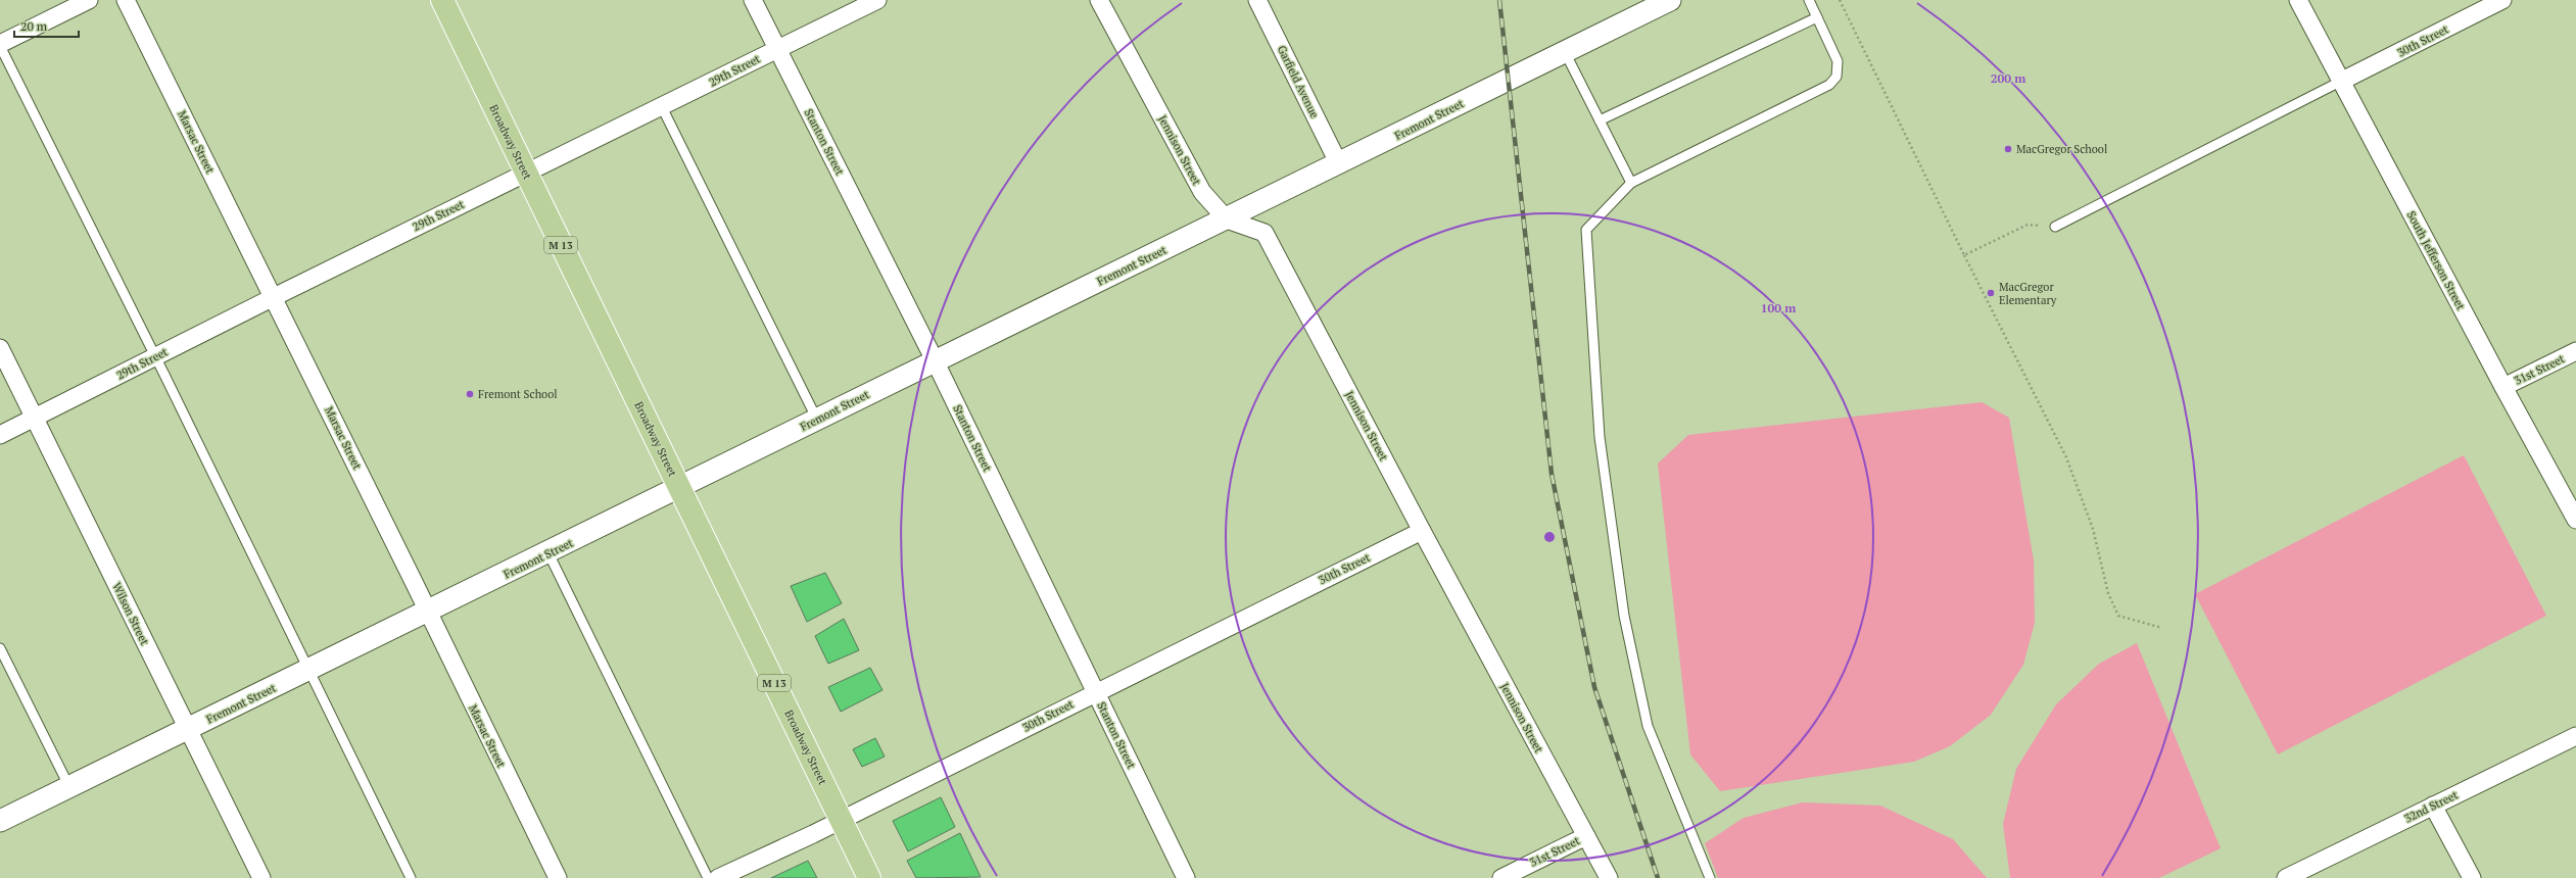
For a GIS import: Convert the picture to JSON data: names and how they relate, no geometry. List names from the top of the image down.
{
  "streets": {
    "main road": ["Broadway Street", "M 13"],
    "street": [
      "30th Street",
      "29th Street",
      "Garfield Avenue",
      "Fremont Street",
      "Marsac Street",
      "Stanton Street",
      "Jennison Street",
      "South Jefferson Street",
      "31st Street",
      "Wilson Street",
      "32nd Street"
    ]
  },
  "crossings": [
    ["30th Street", "Broadway Street"],
    ["30th Street", "Stanton Street"],
    ["30th Street", "Jennison Street"],
    ["30th Street", "South Jefferson Street"],
    ["29th Street", "Marsac Street"],
    ["29th Street", "Broadway Street"],
    ["29th Street", "Stanton Street"],
    ["29th Street", "Wilson Street"],
    ["Garfield Avenue", "Fremont Street"],
    ["Fremont Street", "Marsac Street"],
    ["Fremont Street", "Broadway Street"],
    ["Fremont Street", "Stanton Street"],
    ["Fremont Street", "Jennison Street"],
    ["Fremont Street", "Wilson Street"],
    ["Jennison Street", "31st Street"],
    ["South Jefferson Street", "31st Street"]
  ],
  "places": ["MacGregor School", "MacGregor Elementary", "Fremont School"],
  "scale_bar": "20 m",
  "rings": ["200 m", "100 m"]
}
